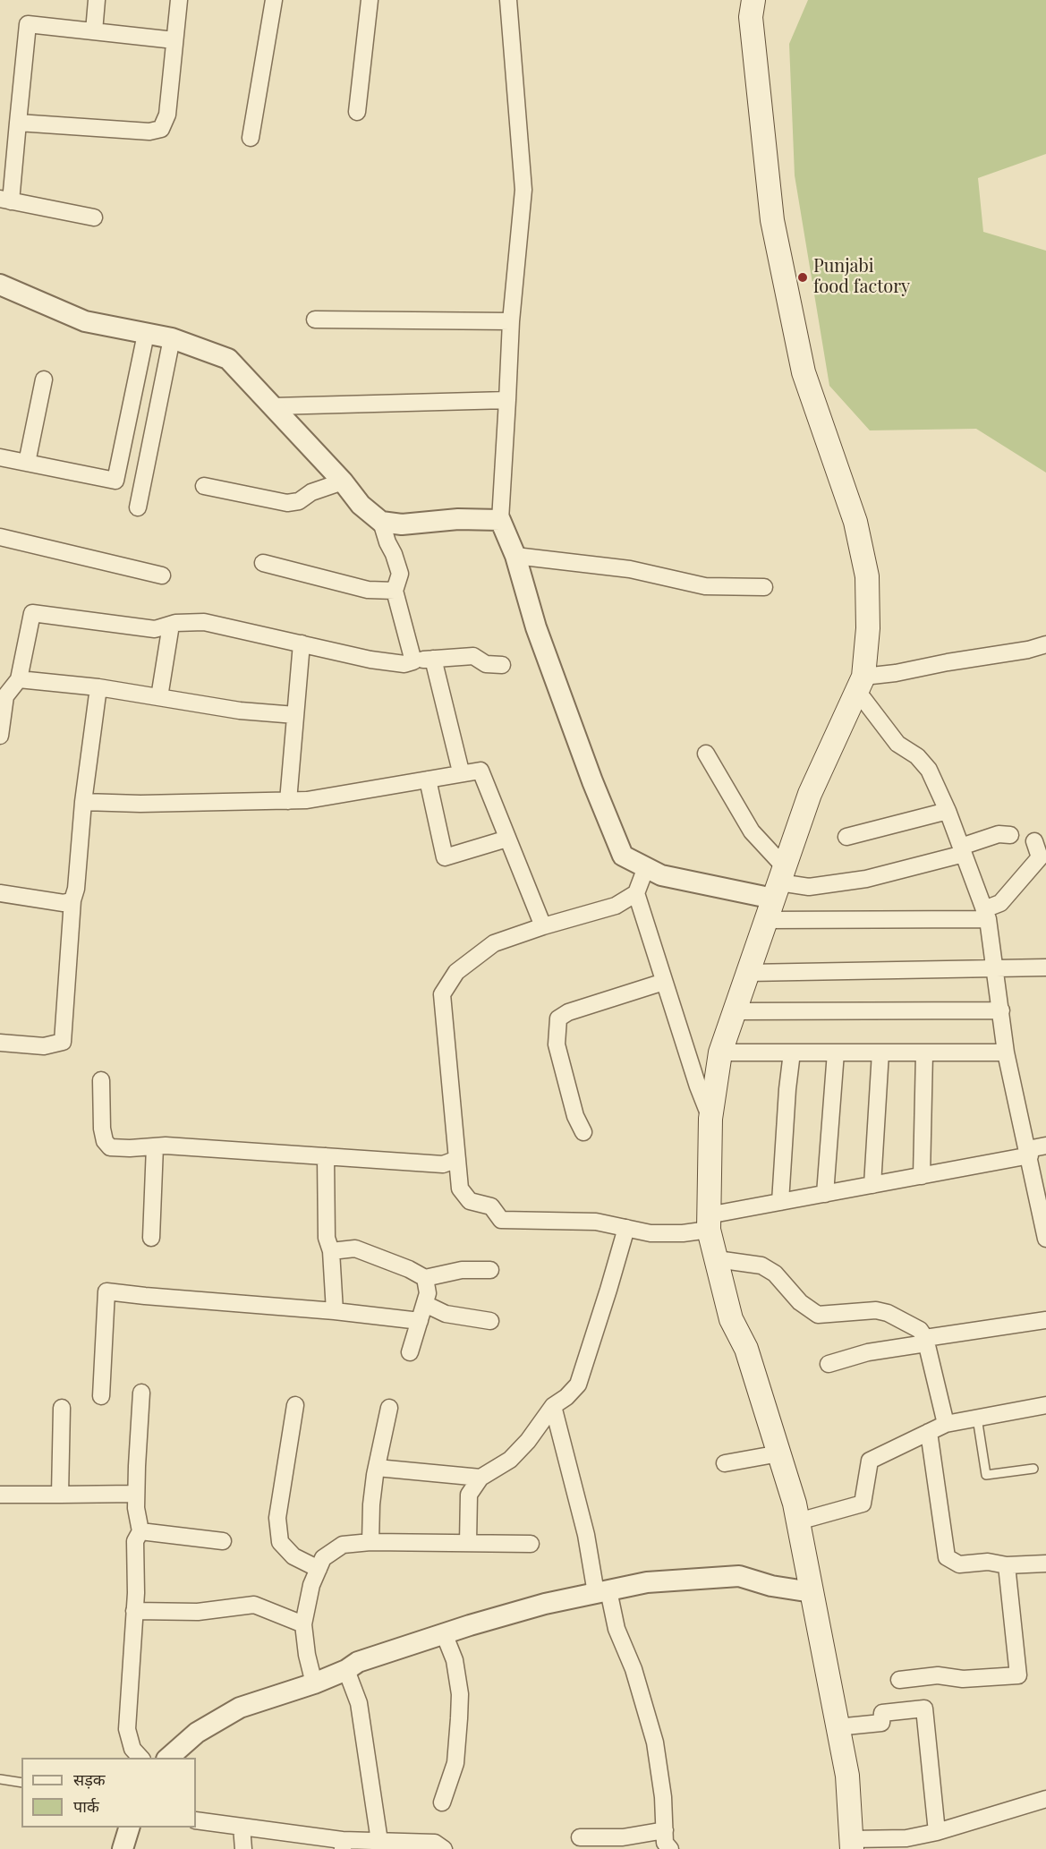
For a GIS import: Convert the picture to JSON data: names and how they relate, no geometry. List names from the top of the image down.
{
  "places": ["Punjabi food factory"],
  "legend": ["सड़क", "पार्क"]
}
